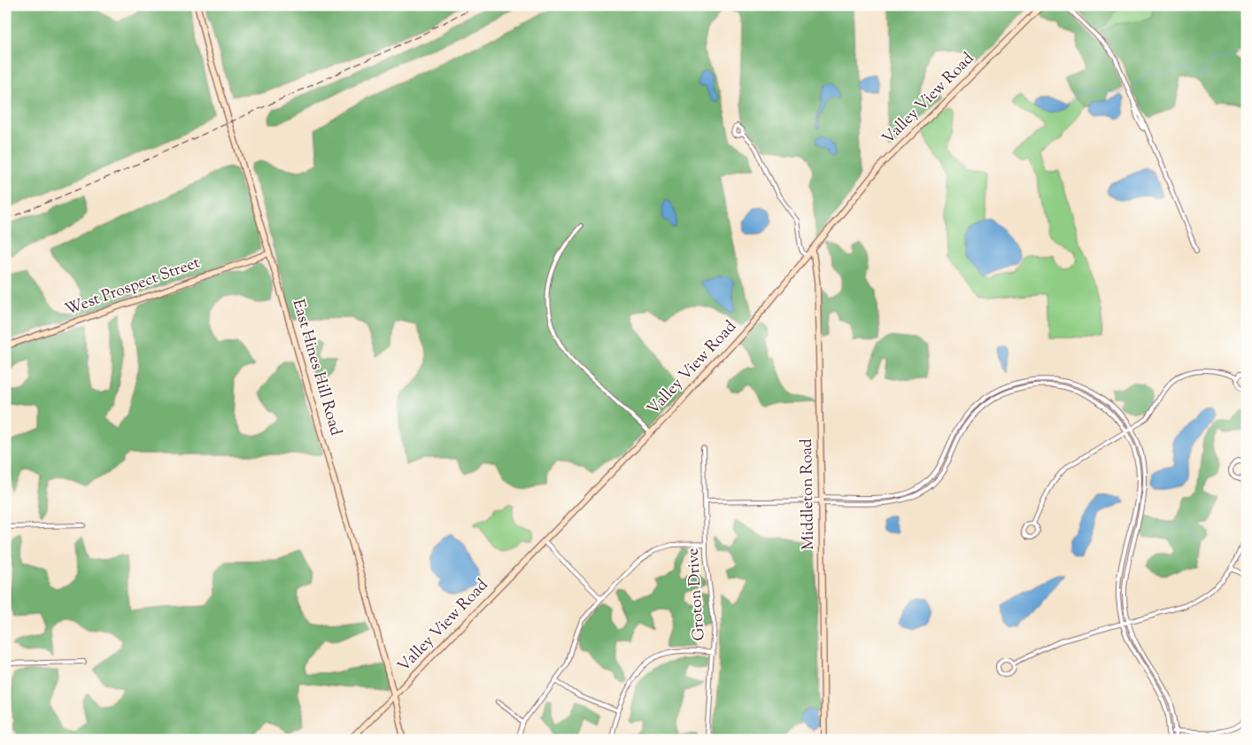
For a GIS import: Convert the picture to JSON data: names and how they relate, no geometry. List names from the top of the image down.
{
  "streets": {
    "street": [
      "Valley View Road",
      "West Prospect Street",
      "East Hines Hill Road",
      "Middleton Road",
      "Groton Drive"
    ]
  },
  "crossings": [
    ["Valley View Road", "East Hines Hill Road"],
    ["Valley View Road", "Middleton Road"],
    ["West Prospect Street", "East Hines Hill Road"]
  ]
}
